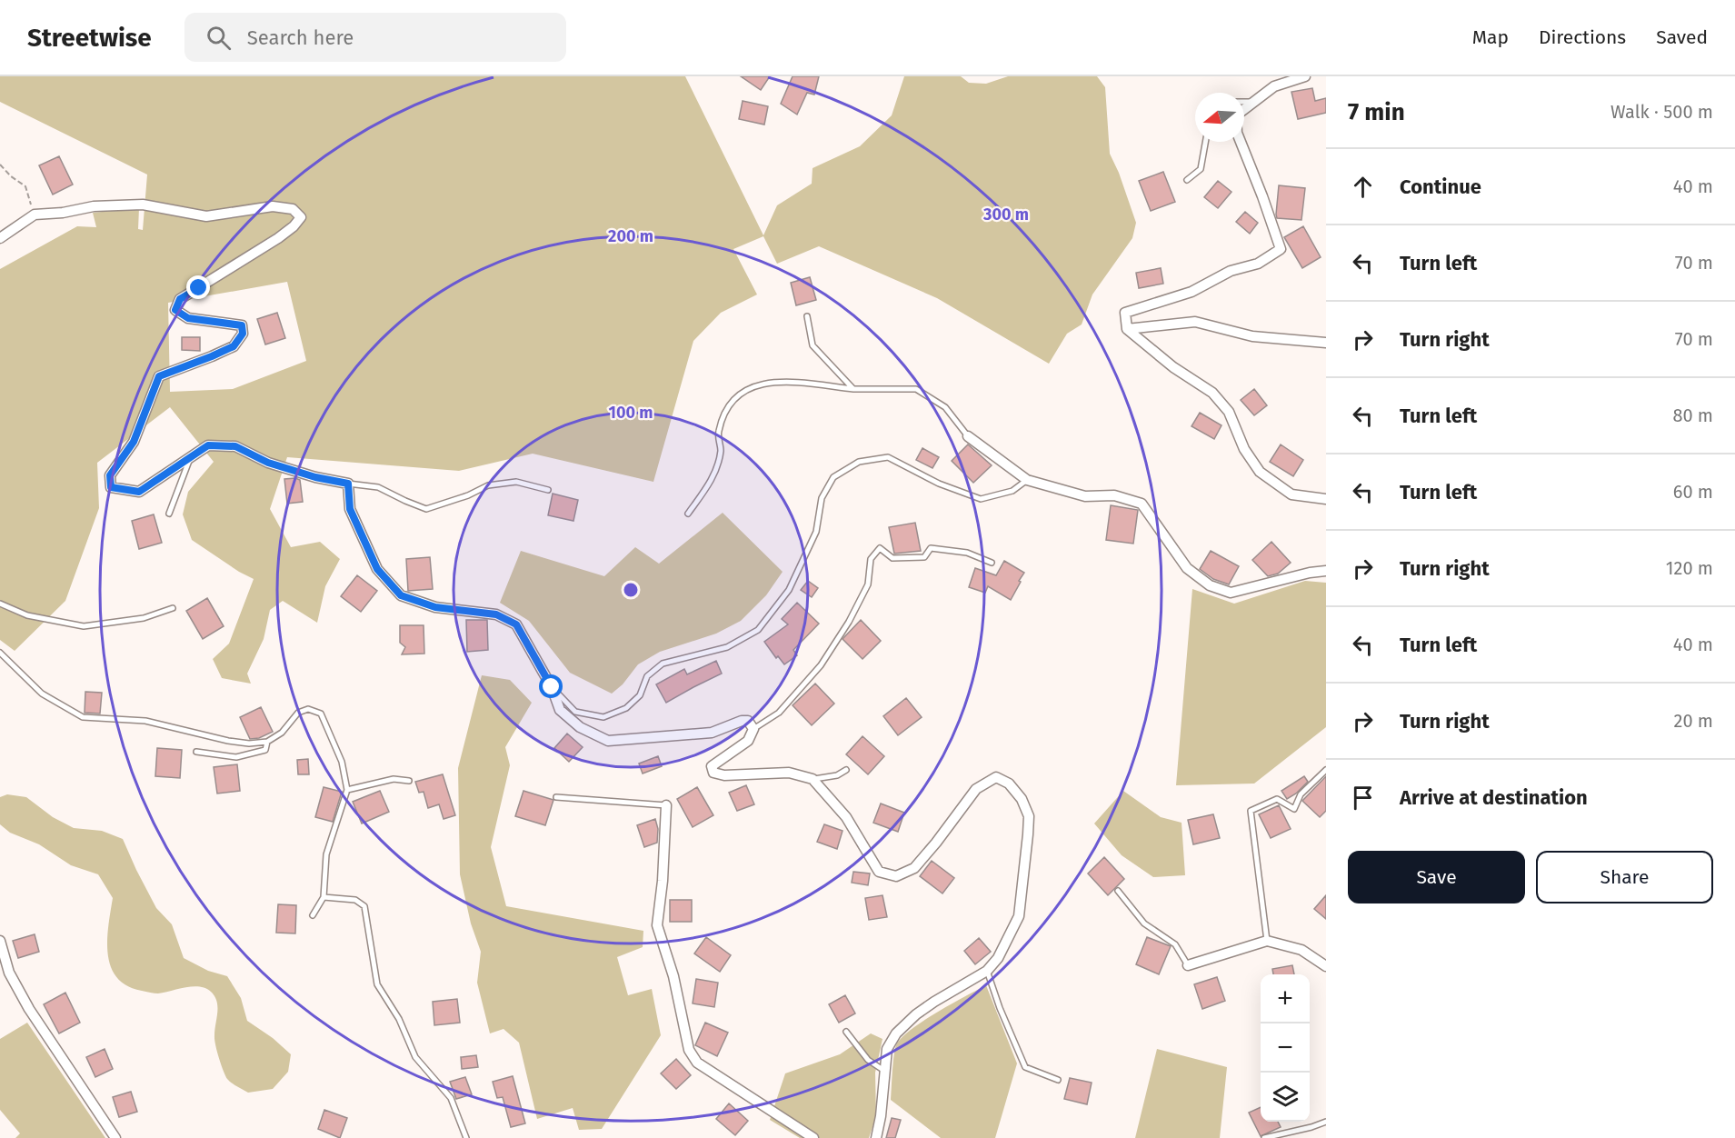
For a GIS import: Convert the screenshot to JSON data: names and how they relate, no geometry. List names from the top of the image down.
{
  "north": "left",
  "page": {
    "header": "Streetwise",
    "search": "Search here",
    "nav": ["Map", "Directions", "Saved"],
    "heading": ["7 min", "Walk · 500 m"],
    "list": [
      ["Continue", "40 m"],
      ["Turn left", "70 m"],
      ["Turn right", "70 m"],
      ["Turn left", "80 m"],
      ["Turn left", "60 m"],
      ["Turn right", "120 m"],
      ["Turn left", "40 m"],
      ["Turn right", "20 m"],
      "Arrive at destination"
    ],
    "buttons": ["Save", "Share"],
    "map_buttons": ["+", "−"]
  },
  "rings": ["300 m", "200 m", "100 m"]
}
